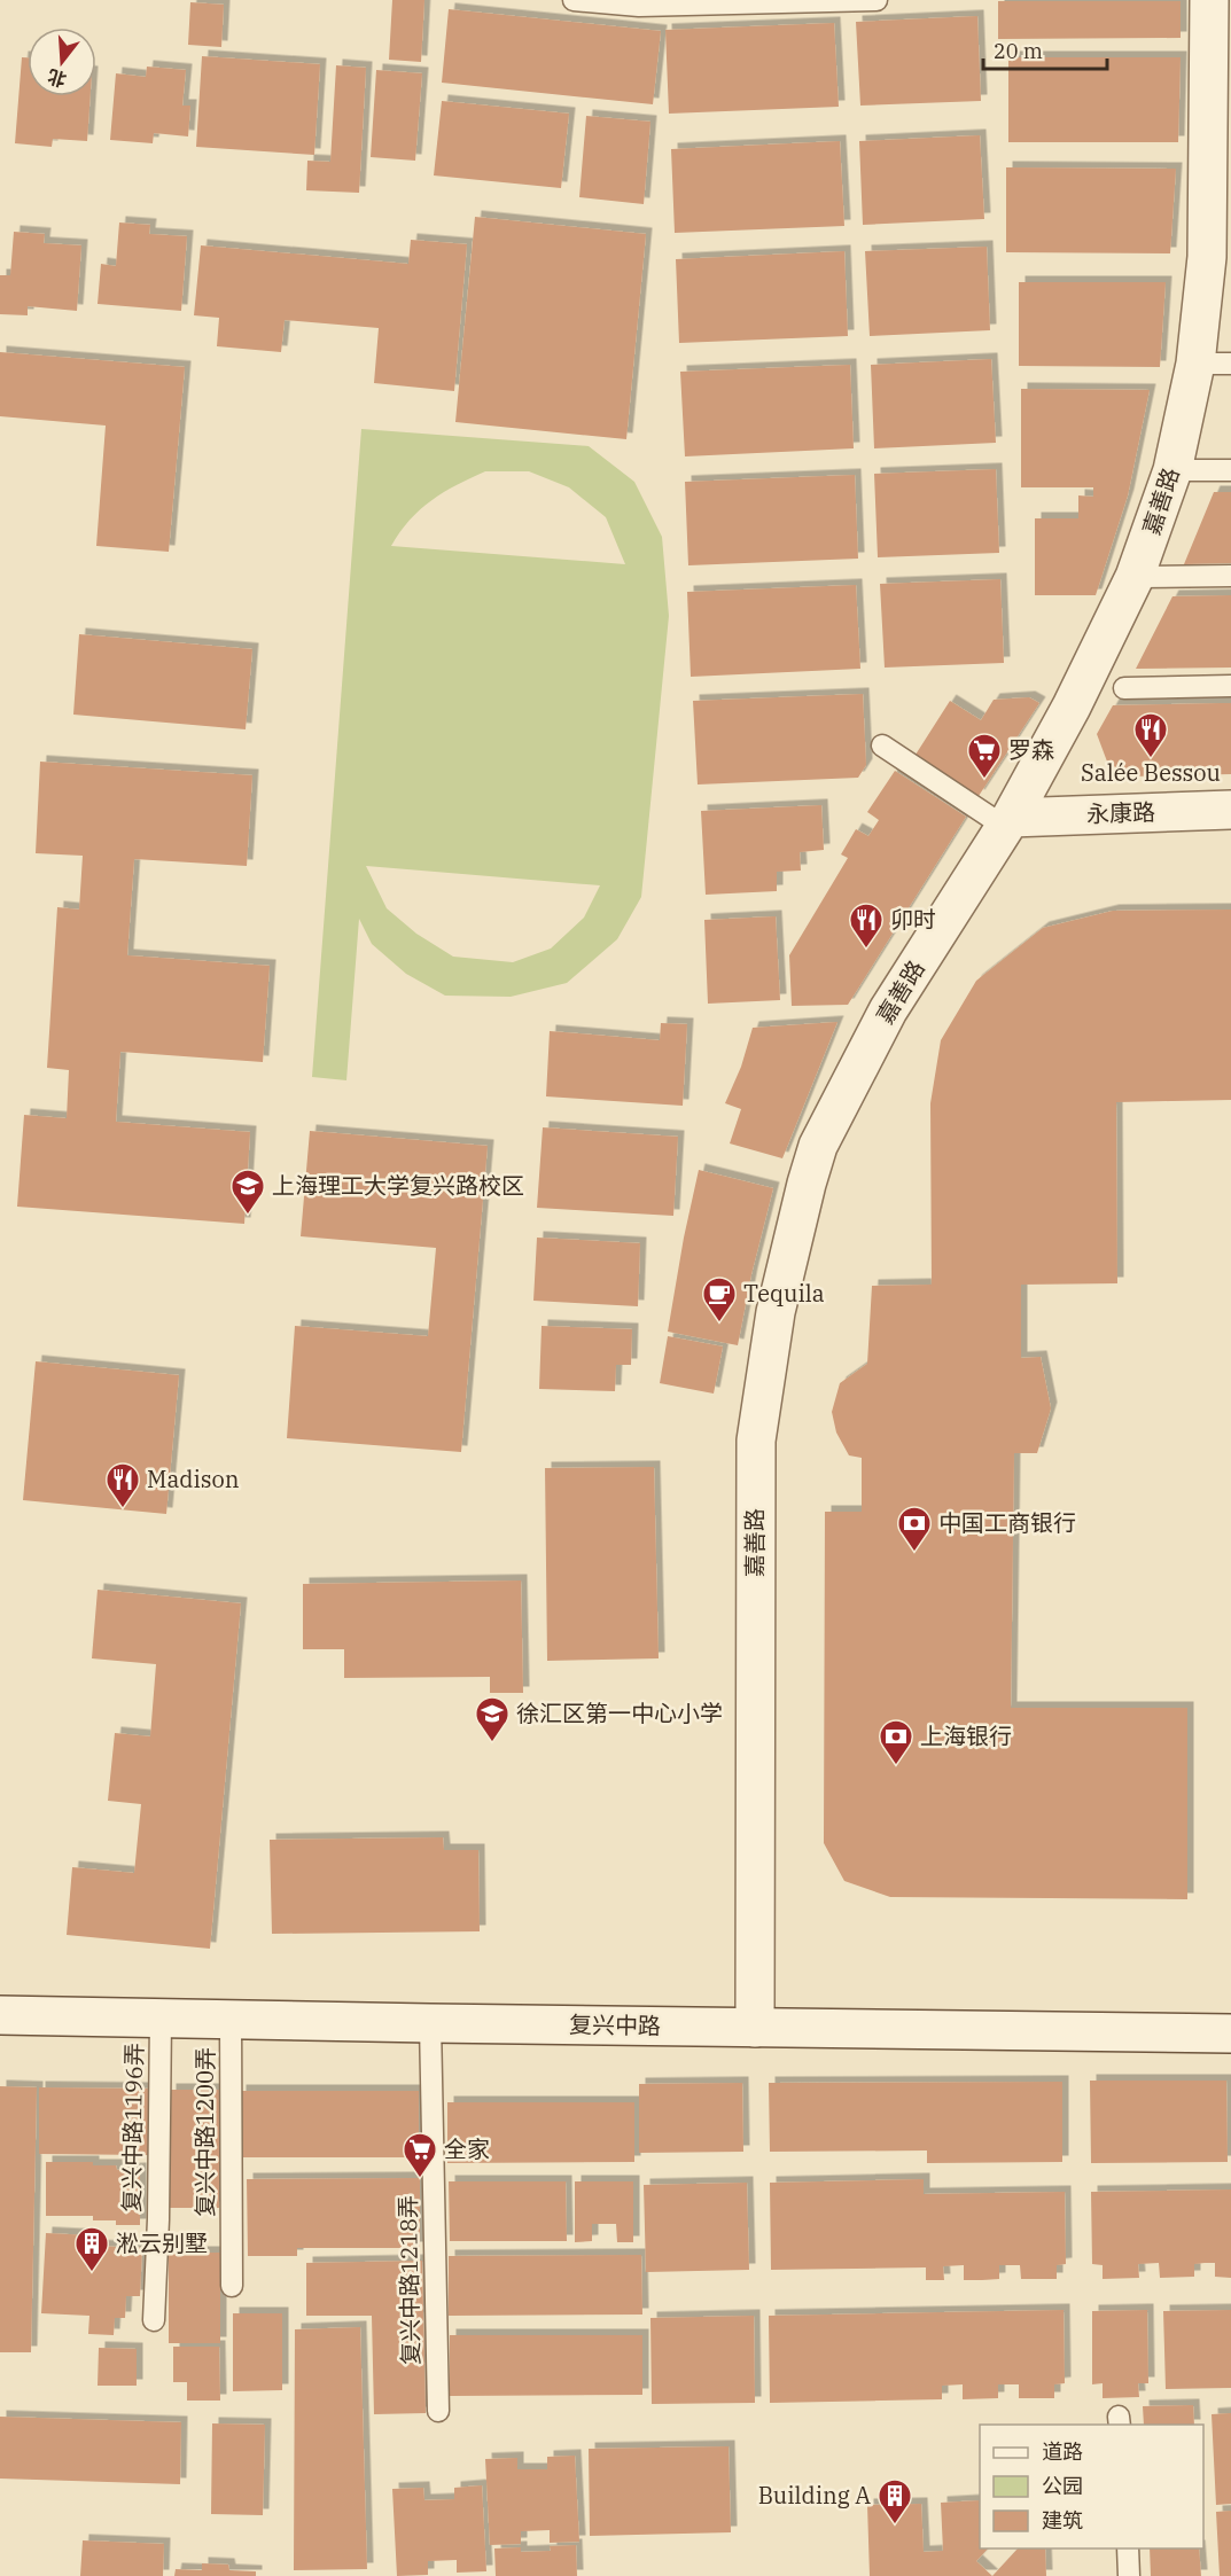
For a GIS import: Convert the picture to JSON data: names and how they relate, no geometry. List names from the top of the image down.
{
  "streets": {
    "street": ["嘉善路", "永康路", "复兴中路"],
    "lane": ["复兴中路1196弄", "复兴中路1200弄", "复兴中路1218弄"]
  },
  "crossings": [
    ["嘉善路", "永康路"],
    ["嘉善路", "复兴中路"],
    ["复兴中路", "复兴中路1196弄"],
    ["复兴中路", "复兴中路1200弄"],
    ["复兴中路", "复兴中路1218弄"]
  ],
  "places": {
    "restaurant": ["Salée Bessou", "卯时", "Madison"],
    "supermarket": ["罗森", "全家"],
    "school or university": ["上海理工大学复兴路校区", "徐汇区第一中心小学"],
    "cafe": ["Tequila"],
    "bank": ["中国工商银行", "上海银行"],
    "building": ["淞云别墅", "Building A"]
  },
  "legend": ["道路", "公园", "建筑"],
  "scale_bar": "20 m",
  "north": "bottom"
}
